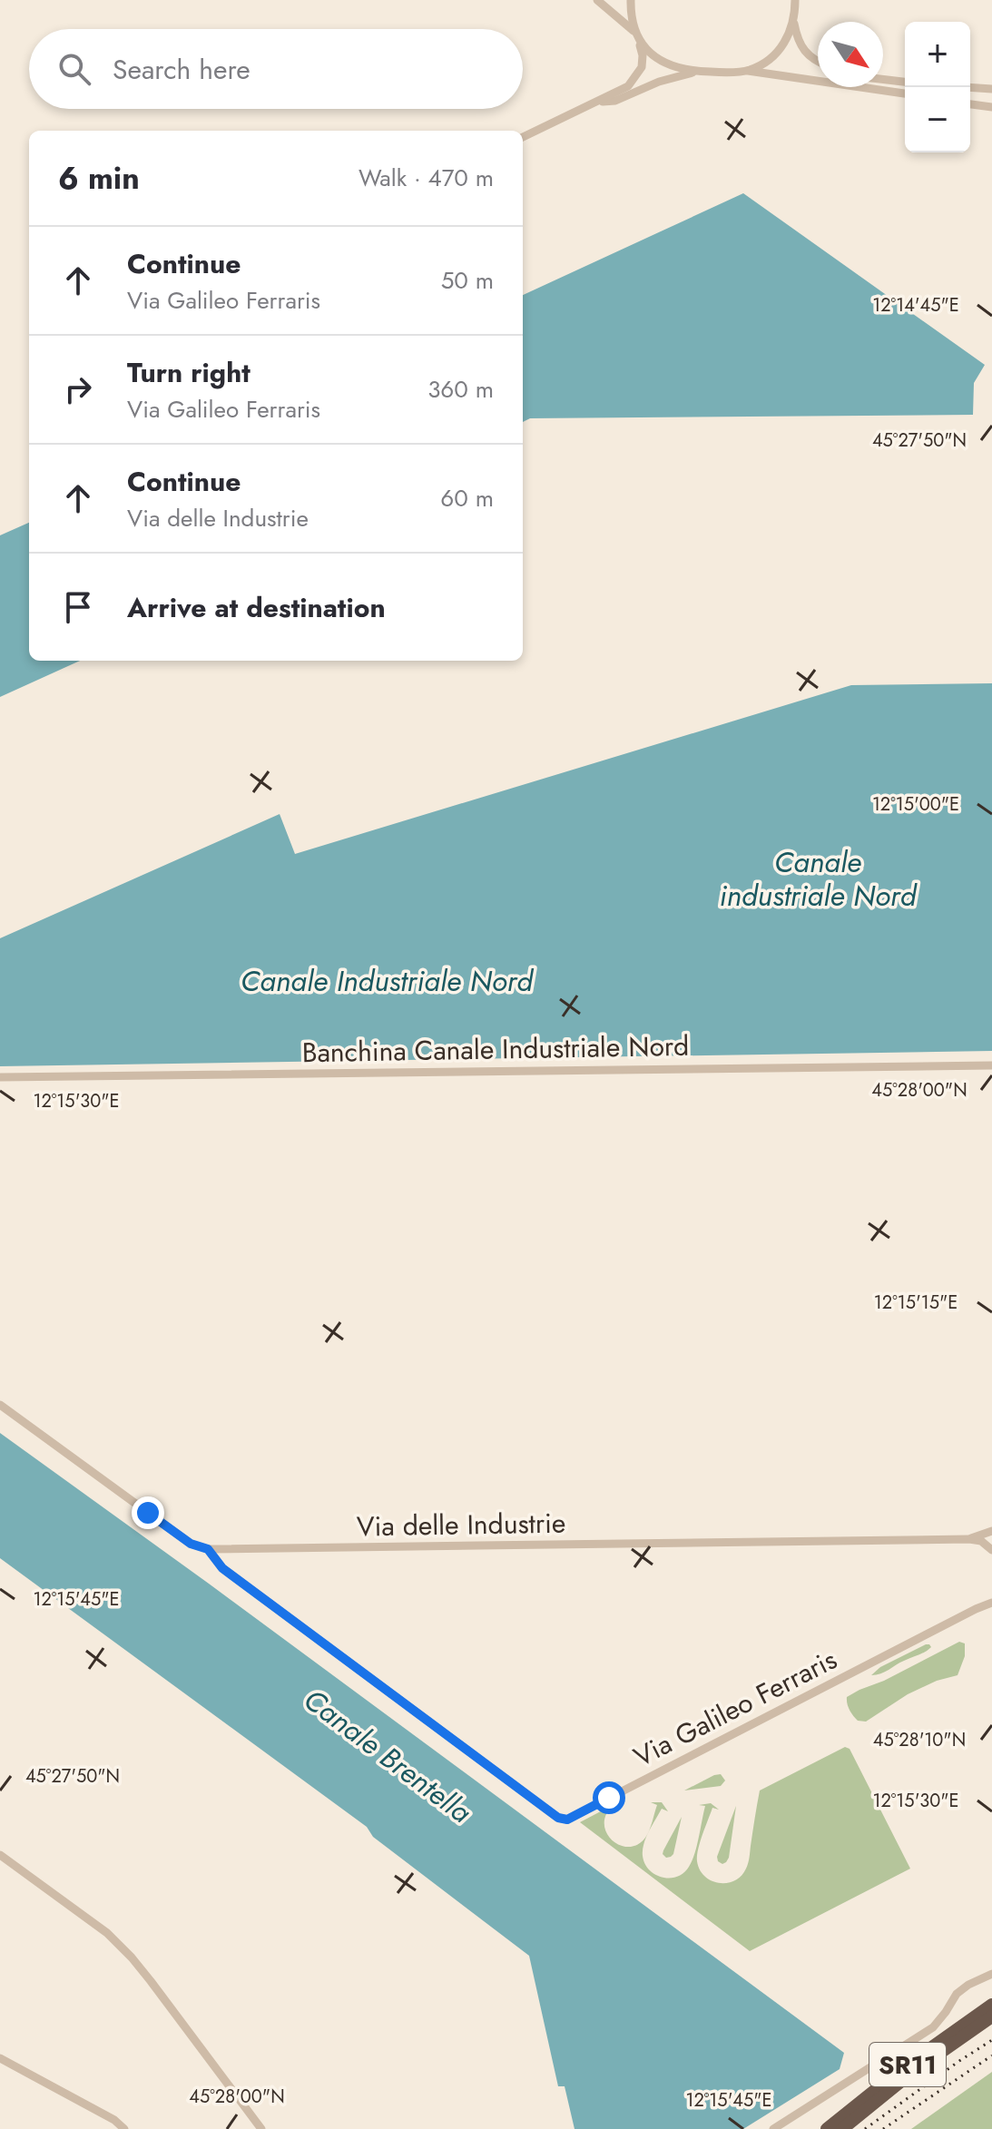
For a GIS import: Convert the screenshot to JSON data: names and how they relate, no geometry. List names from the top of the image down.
{
  "streets": {
    "highway": ["SR11"],
    "street": ["Banchina Canale Industriale Nord", "Via delle Industrie", "Via Galileo Ferraris"]
  },
  "crossings": [
    ["Via delle Industrie", "Via Galileo Ferraris"]
  ],
  "water": ["Canale industriale Nord", "Canale Industriale Nord", "Canale Brentella"],
  "north": "bottom right",
  "page": {
    "map_buttons": ["+", "−"],
    "search": "Search here",
    "heading": ["6 min", "Walk · 470 m"],
    "list": [
      ["Continue", "Via Galileo Ferraris", "50 m"],
      ["Turn right", "Via Galileo Ferraris", "360 m"],
      ["Continue", "Via delle Industrie", "60 m"],
      "Arrive at destination"
    ]
  },
  "coordinates": [
    "12°14'45\"E",
    "45°27'50\"N",
    "12°15'00\"E",
    "45°28'00\"N",
    "12°15'30\"E",
    "12°15'15\"E",
    "12°15'45\"E",
    "45°28'10\"N"
  ]
}
